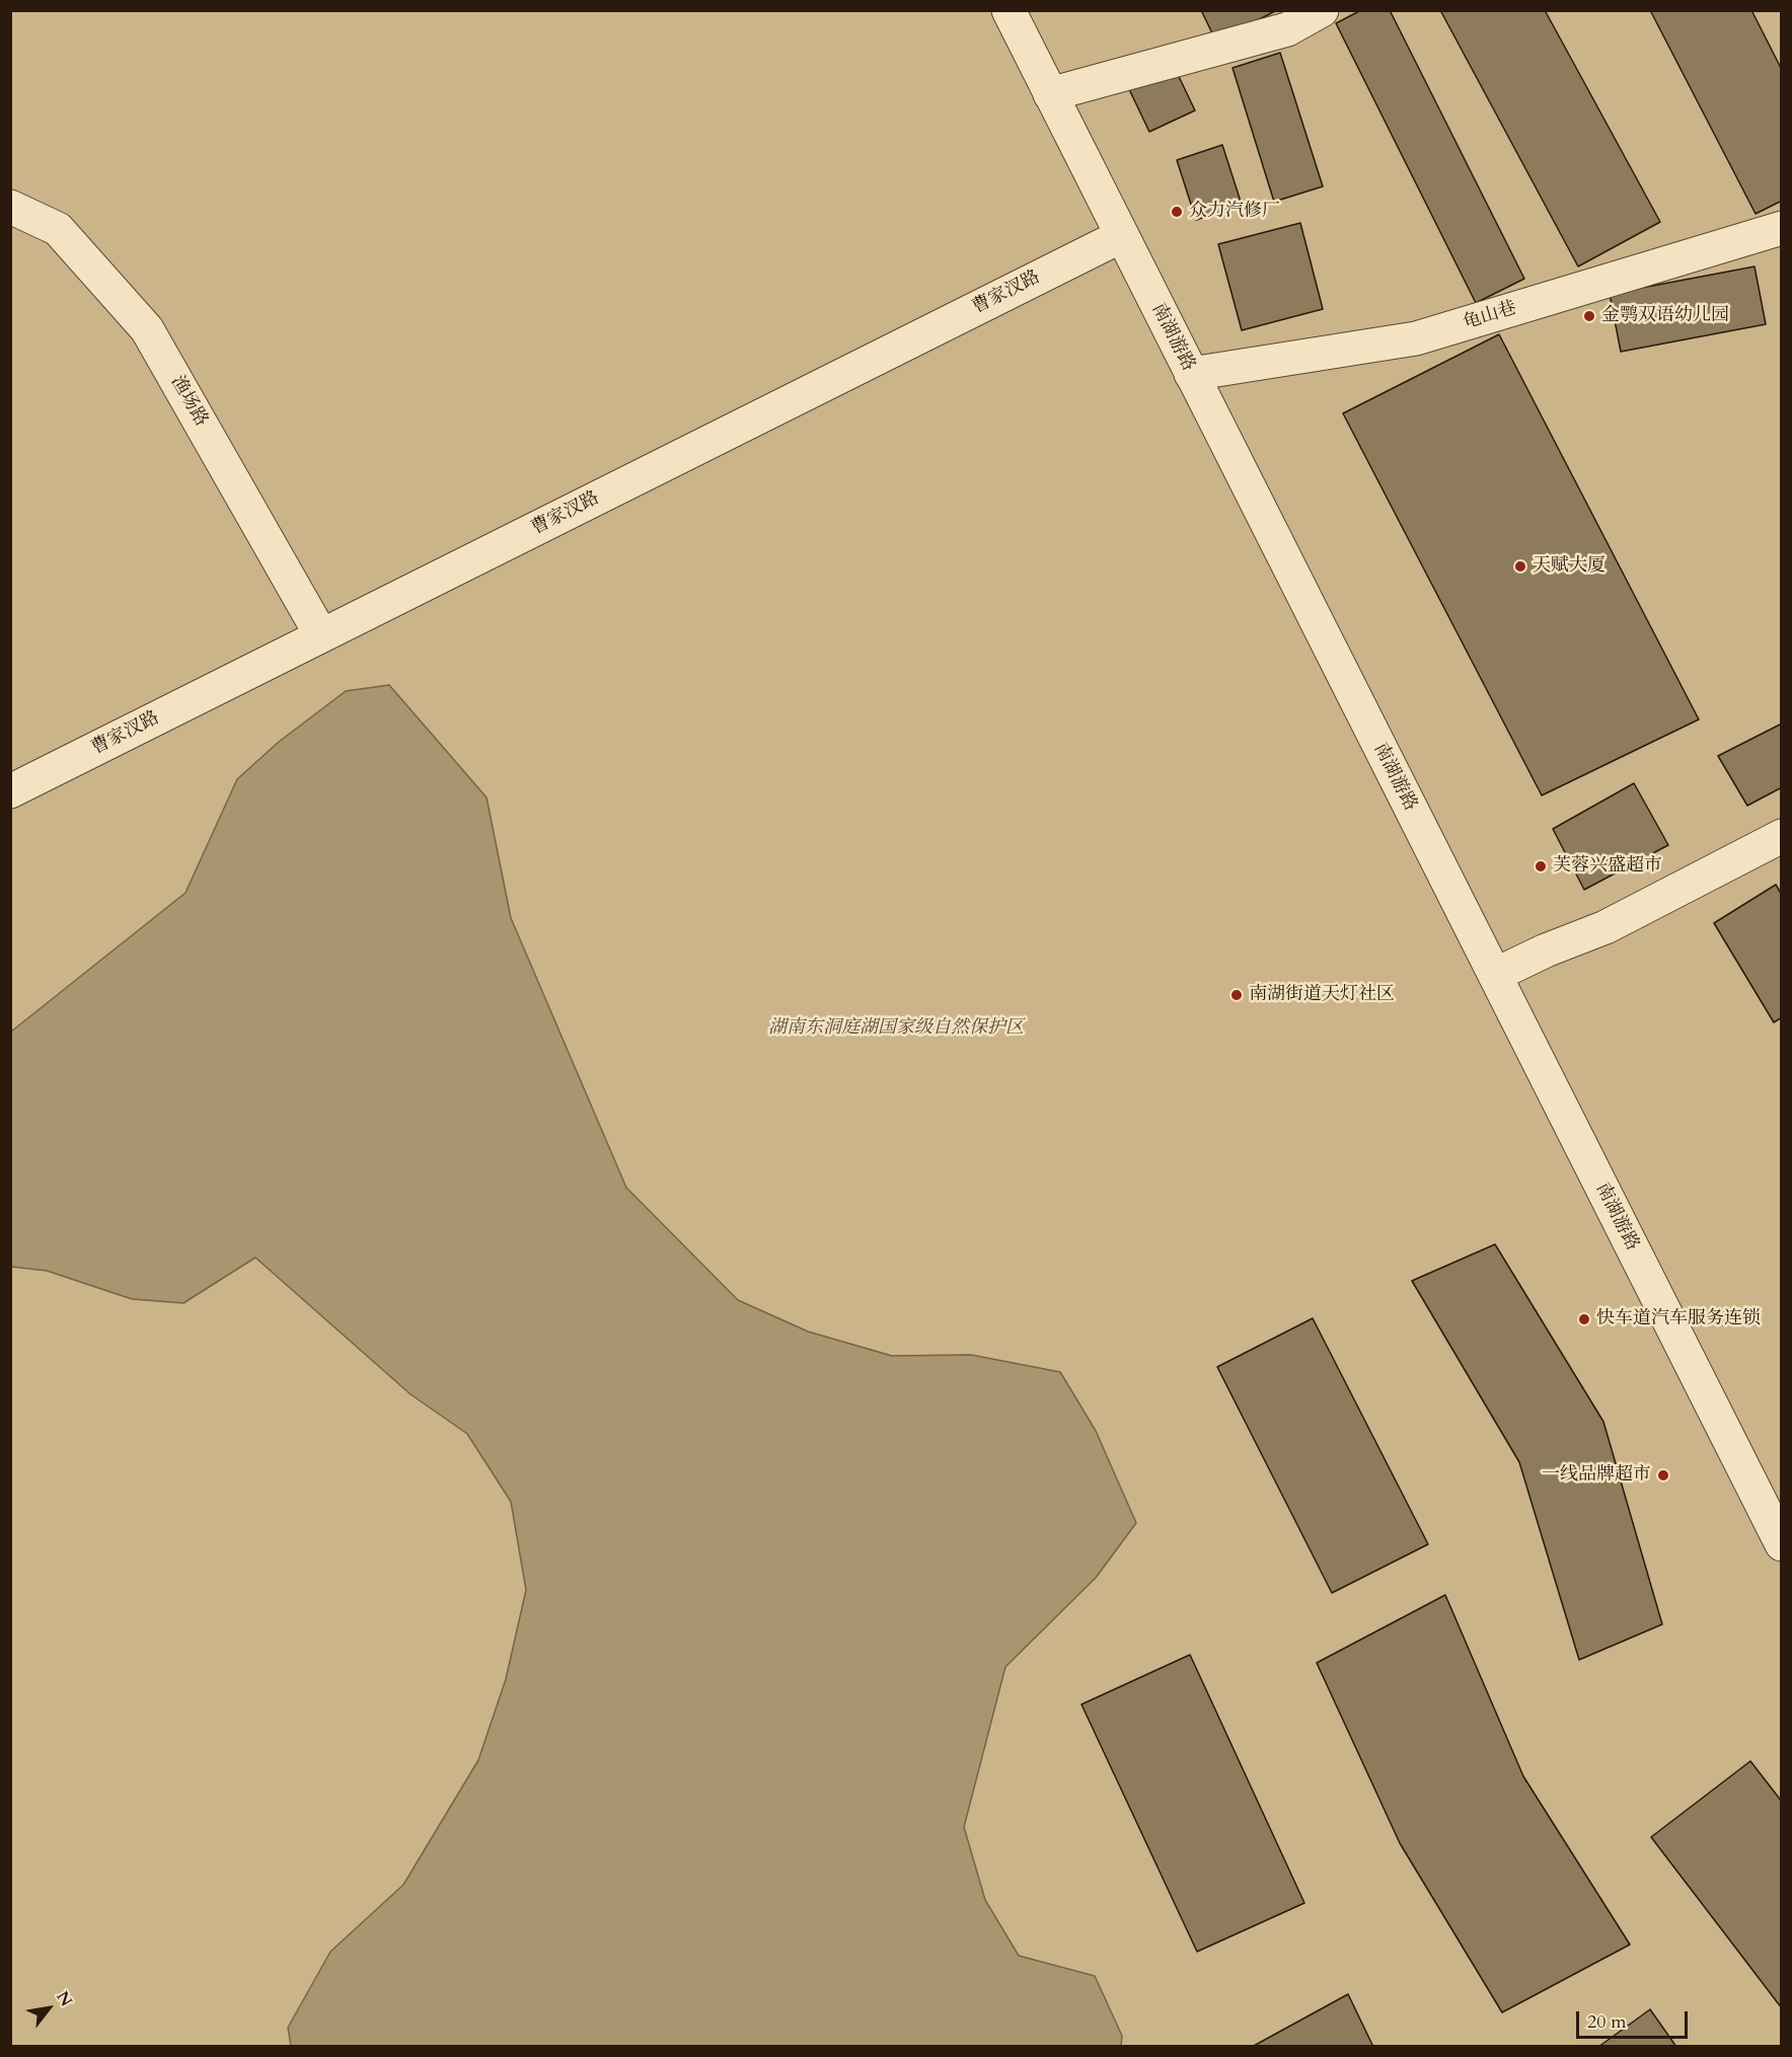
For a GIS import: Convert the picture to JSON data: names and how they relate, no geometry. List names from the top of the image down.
{
  "streets": {
    "street": [
      "曹家汊路",
      "龟山巷",
      "南湖游路",
      "渔场路"
    ]
  },
  "crossings": [
    ["曹家汊路", "南湖游路"],
    ["曹家汊路", "渔场路"],
    ["龟山巷", "南湖游路"]
  ],
  "parks": ["湖南东洞庭湖国家级自然保护区"],
  "places": [
    "众力汽修厂",
    "金鹗双语幼儿园",
    "天赋大厦",
    "芙蓉兴盛超市",
    "南湖街道天灯社区",
    "快车道汽车服务连锁",
    "一线品牌超市"
  ],
  "scale_bar": "20 m",
  "north": "top right"
}
